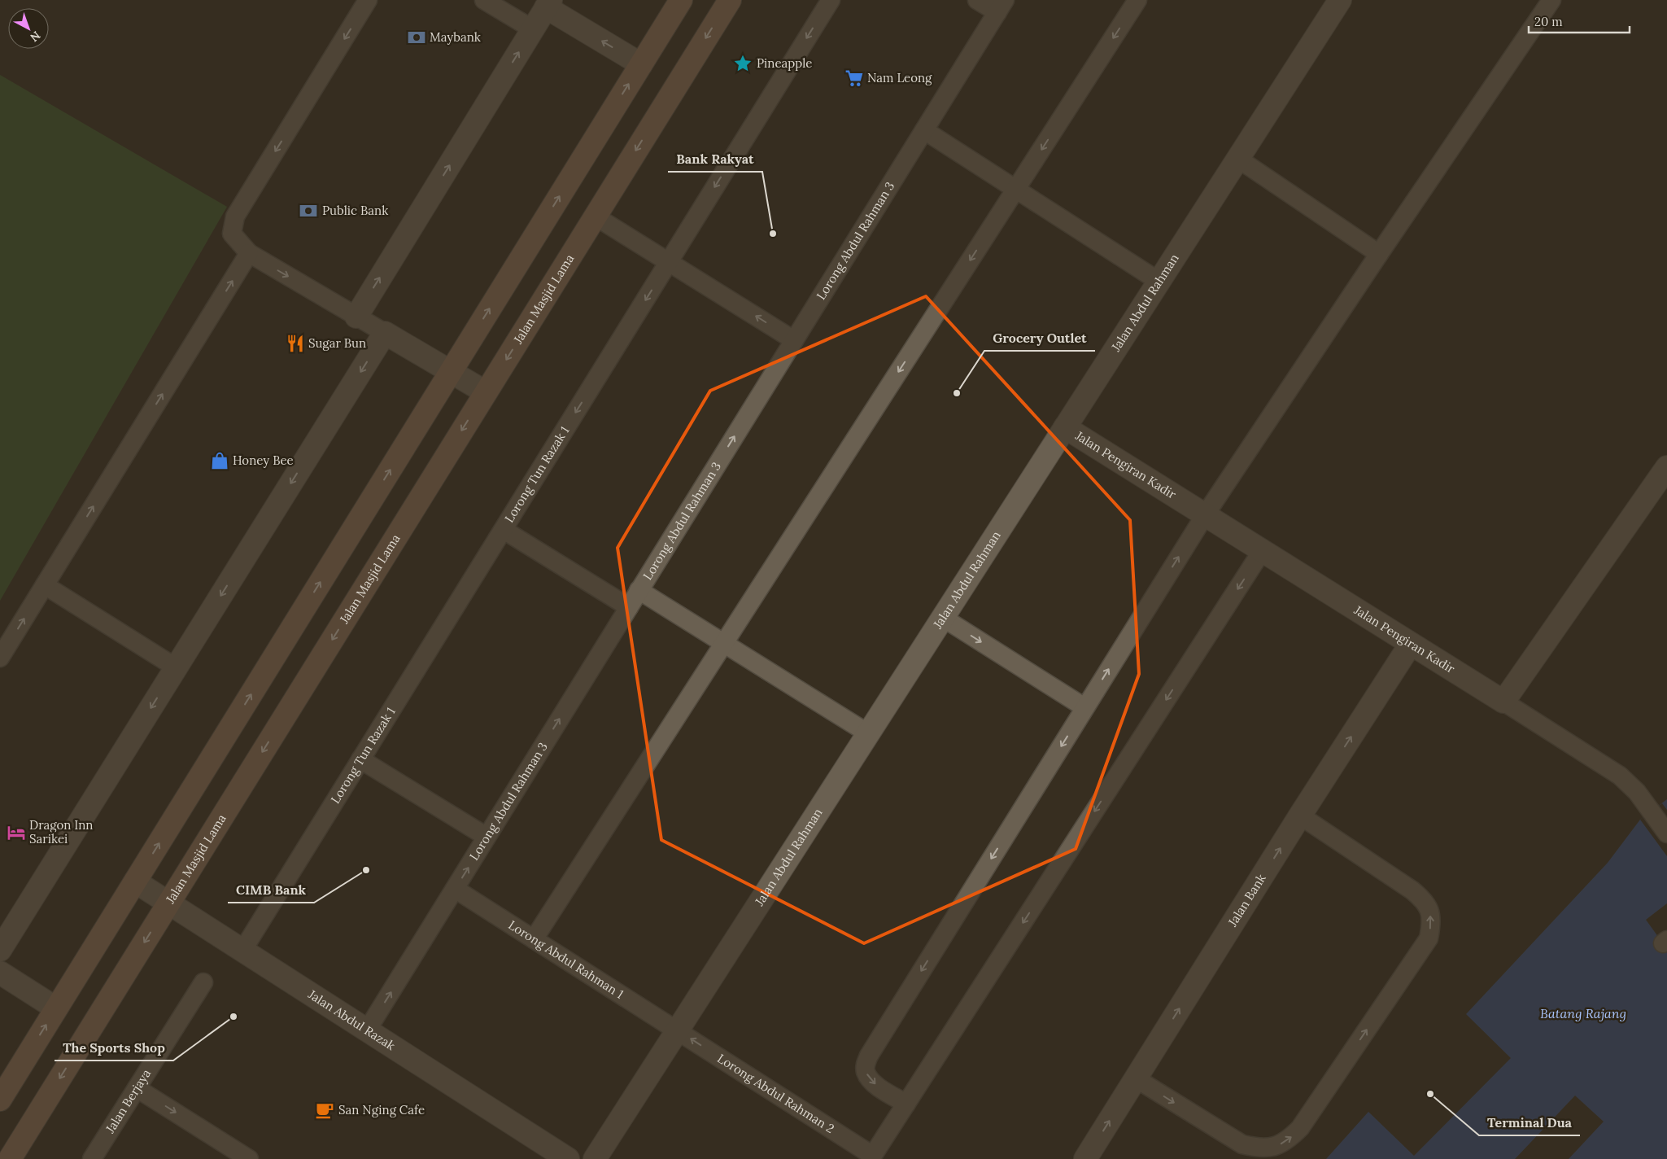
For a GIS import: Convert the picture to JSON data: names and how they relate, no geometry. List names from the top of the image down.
{
  "streets": {
    "main road": ["Jalan Masjid Lama"],
    "street": [
      "Jalan Abdul Rahman",
      "Jalan Pengiran Kadir",
      "Jalan Bank",
      "Jalan Abdul Razak"
    ],
    "lane": [
      "Lorong Abdul Rahman 3",
      "Lorong Tun Razak 1",
      "Lorong Abdul Rahman 1",
      "Lorong Abdul Rahman 2",
      "Jalan Berjaya"
    ]
  },
  "crossings": [
    ["Lorong Abdul Rahman 3", "Lorong Abdul Rahman 1"],
    ["Lorong Abdul Rahman 3", "Jalan Abdul Razak"],
    ["Jalan Masjid Lama", "Jalan Abdul Razak"],
    ["Jalan Abdul Rahman", "Jalan Pengiran Kadir"],
    ["Jalan Abdul Rahman", "Lorong Abdul Rahman 1"],
    ["Jalan Abdul Rahman", "Lorong Abdul Rahman 2"],
    ["Jalan Pengiran Kadir", "Jalan Bank"],
    ["Lorong Tun Razak 1", "Jalan Abdul Razak"],
    ["Lorong Abdul Rahman 1", "Lorong Abdul Rahman 2"]
  ],
  "one_way": ["Lorong Tun Razak 1", "Jalan Bank", "Lorong Abdul Rahman 2"],
  "water": ["Batang Rajang"],
  "places": {
    "bank": ["Maybank", "Public Bank"],
    "place": ["Pineapple"],
    "supermarket": ["Nam Leong"],
    "other": [
      "Bank Rakyat",
      "Grocery Outlet",
      "CIMB Bank",
      "The Sports Shop",
      "Terminal Dua"
    ],
    "restaurant": ["Sugar Bun"],
    "shop": ["Honey Bee"],
    "hotel": ["Dragon Inn Sarikei"],
    "cafe": ["San Nging Cafe"]
  },
  "scale_bar": "20 m",
  "north": "bottom right"
}
